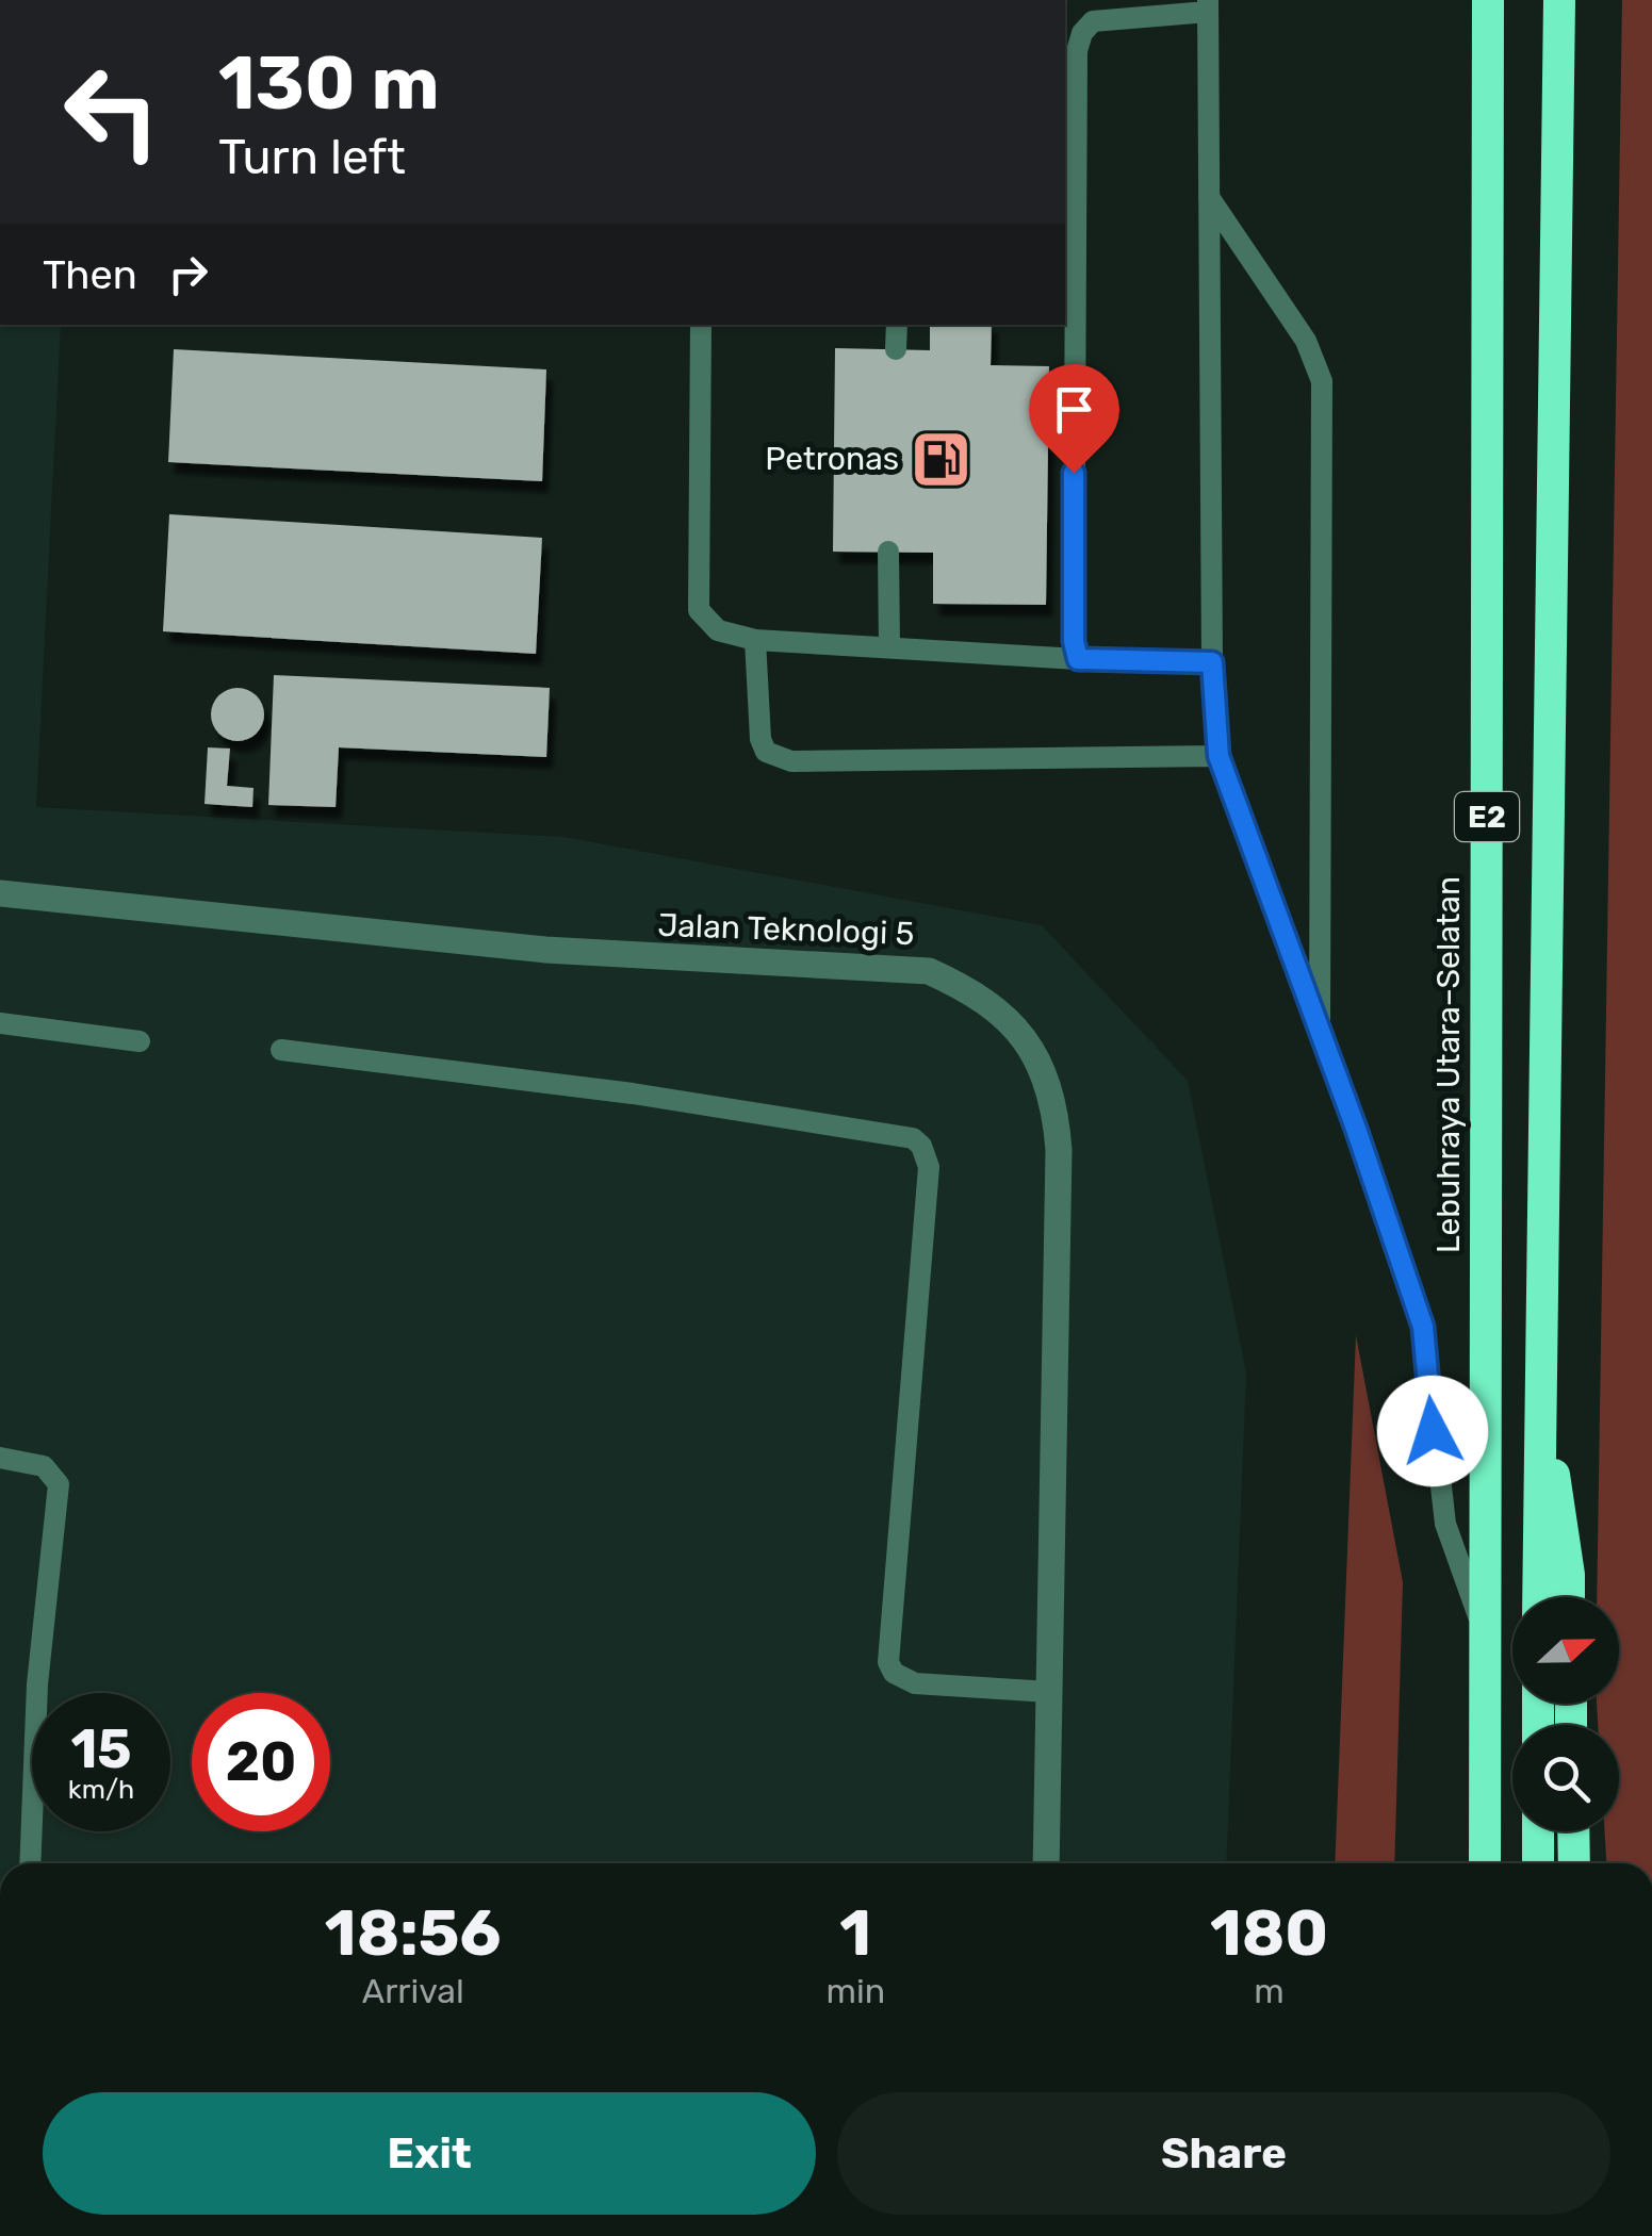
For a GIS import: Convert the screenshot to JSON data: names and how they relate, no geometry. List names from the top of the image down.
{
  "streets": {
    "highway": ["E2", "Lebuhraya Utara–Selatan"],
    "street": ["Jalan Teknologi 5"]
  },
  "places": {
    "fuel station": ["Petronas"]
  },
  "north": "right",
  "page": {
    "turn": ["130 m", "Turn left"],
    "then": "Then",
    "speed": "15 km/h",
    "limit": "20",
    "eta": [
      "18:56",
      "Arrival",
      "1",
      "min",
      "180",
      "m"
    ],
    "buttons": ["Exit", "Share"]
  }
}
